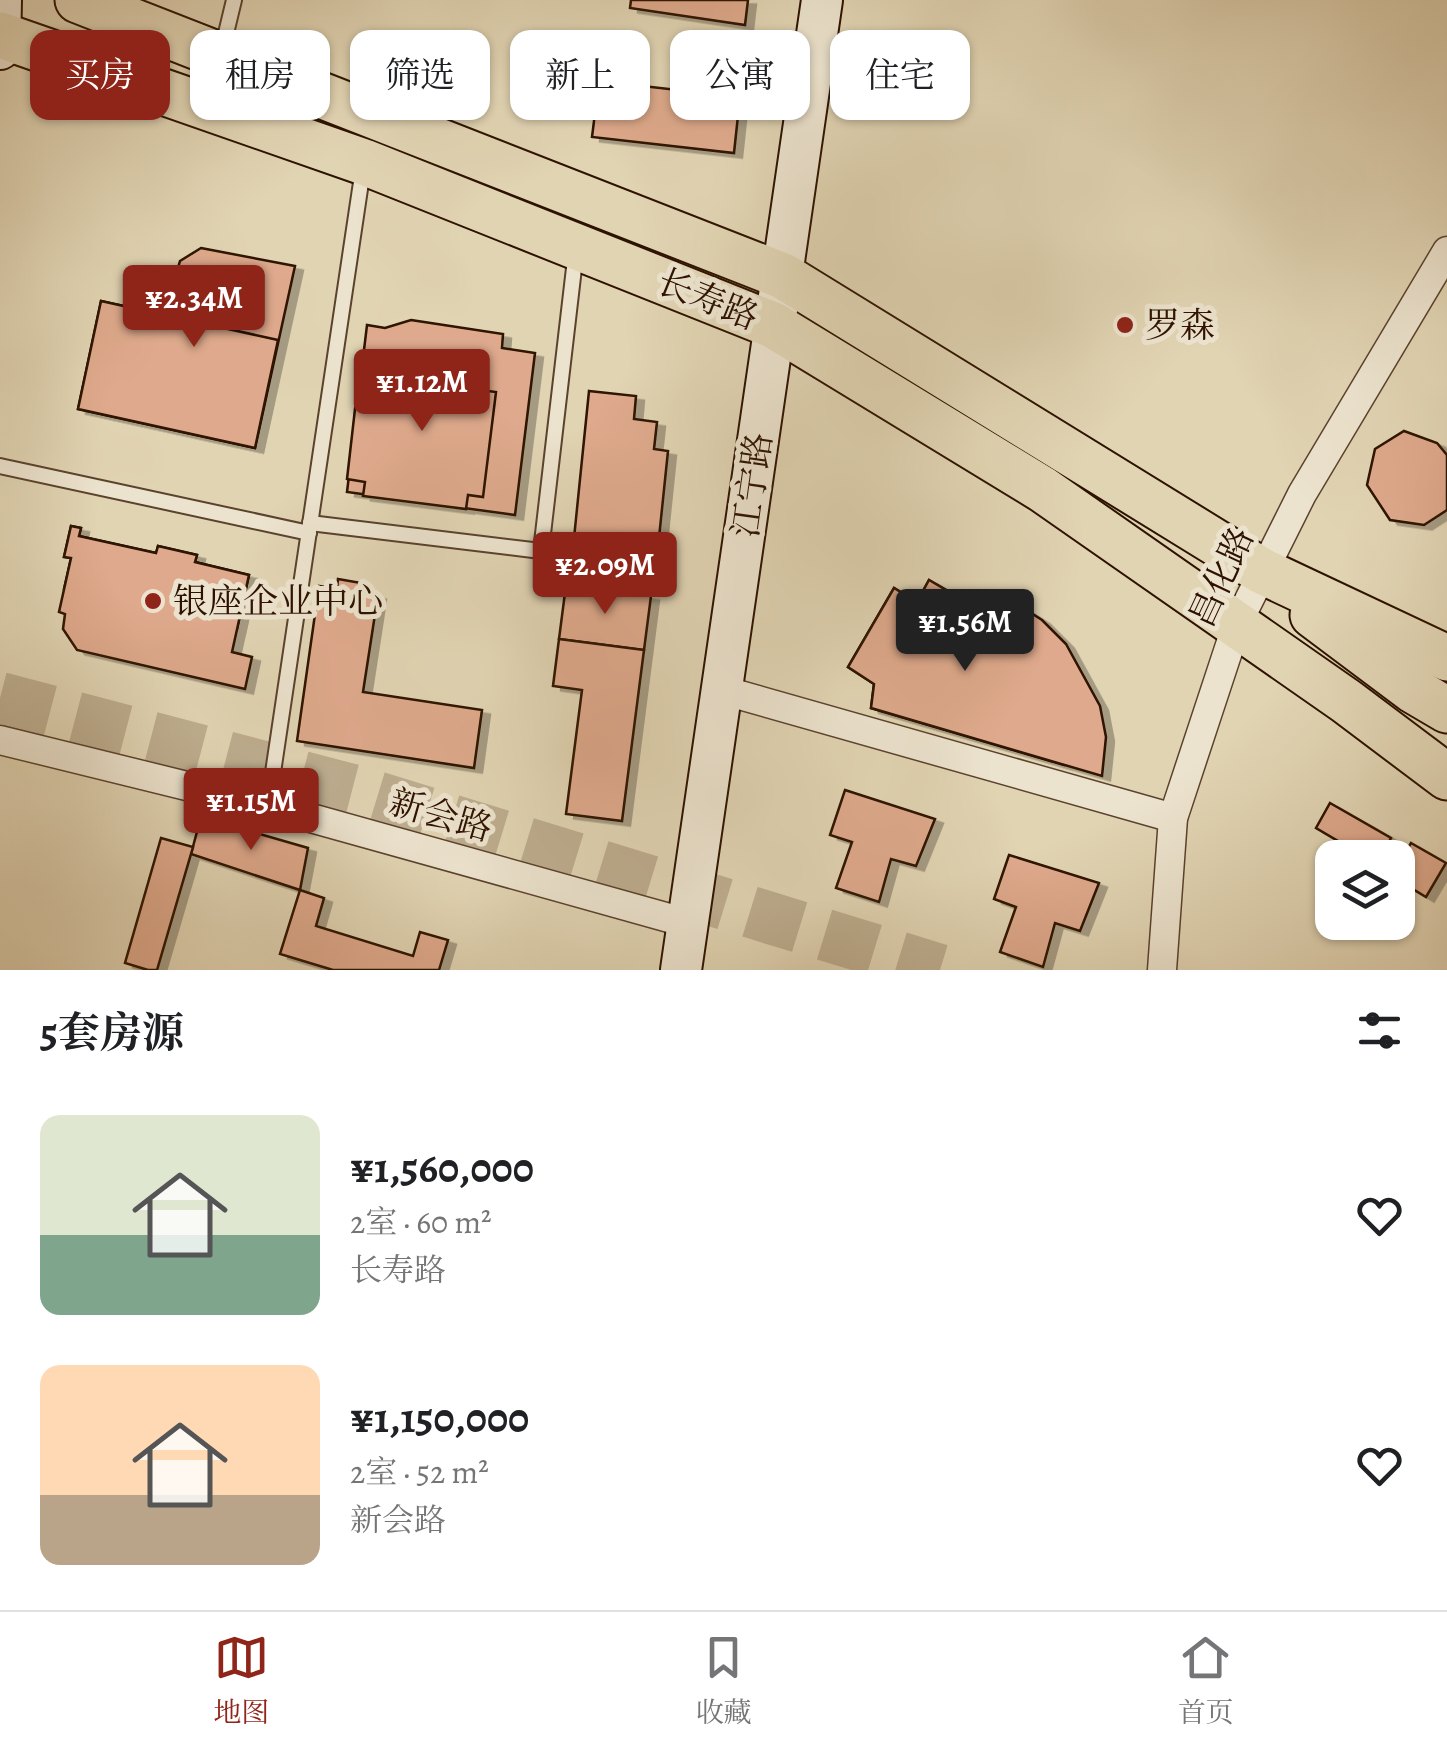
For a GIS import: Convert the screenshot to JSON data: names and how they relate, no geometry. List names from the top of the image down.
{
  "streets": {
    "main road": ["长寿路", "江宁路"],
    "street": ["昌化路", "新会路"]
  },
  "crossings": [
    ["长寿路", "江宁路"],
    ["长寿路", "昌化路"],
    ["江宁路", "新会路"]
  ],
  "places": ["罗森", "银座企业中心"],
  "page": {
    "chip": [
      "买房",
      "租房",
      "筛选",
      "新上",
      "公寓",
      "住宅"
    ],
    "price": [
      "¥2.34M",
      "¥1.12M",
      "¥2.09M",
      "¥1.56M",
      "¥1.15M"
    ],
    "heading": "5套房源",
    "list": [
      {
        "name": "¥1,560,000",
        "note": "2室 · 60 m² · 长寿路"
      },
      {
        "name": "¥1,150,000",
        "note": "2室 · 52 m² · 新会路"
      }
    ],
    "tabs": ["地图", "收藏", "首页"]
  }
}
